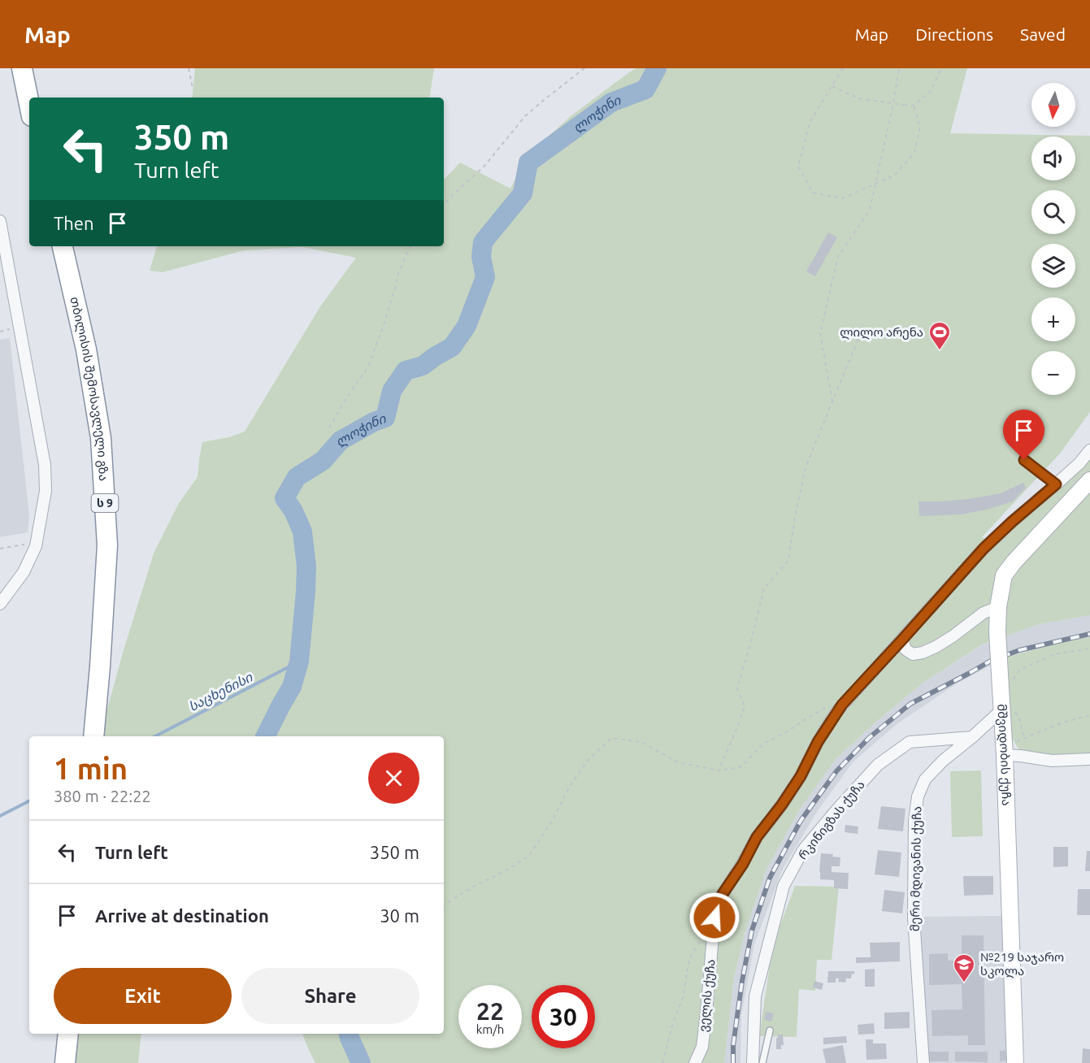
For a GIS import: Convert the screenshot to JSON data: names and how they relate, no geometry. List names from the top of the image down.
{
  "streets": {
    "highway": ["თბილისის შემოსავლელი გზა", "ს 9"],
    "street": [
      "მშვიდობის ქუჩა",
      "რკინიგზას ქუჩა",
      "მერი მდივანის ქუჩა",
      "ველის ქუჩა"
    ]
  },
  "crossings": [
    ["მშვიდობის ქუჩა", "მერი მდივანის ქუჩა"],
    ["რკინიგზას ქუჩა", "მერი მდივანის ქუჩა"]
  ],
  "water": ["ლოჭინი", "საცხენისი"],
  "places": {
    "sports": ["ლილო არენა"],
    "school or university": ["№219 საჯარო სკოლა"]
  },
  "north": "bottom",
  "page": {
    "header": "Map",
    "nav": ["Map", "Directions", "Saved"],
    "map_buttons": ["+", "−"],
    "turn": ["350 m", "Turn left"],
    "then": "Then",
    "heading": ["1 min", "380 m · 22:22"],
    "list": [
      {
        "name": "Turn left",
        "value": "350 m"
      },
      {
        "name": "Arrive at destination",
        "value": "30 m"
      }
    ],
    "buttons": ["Exit", "Share"],
    "speed": "22 km/h",
    "limit": "30"
  }
}
